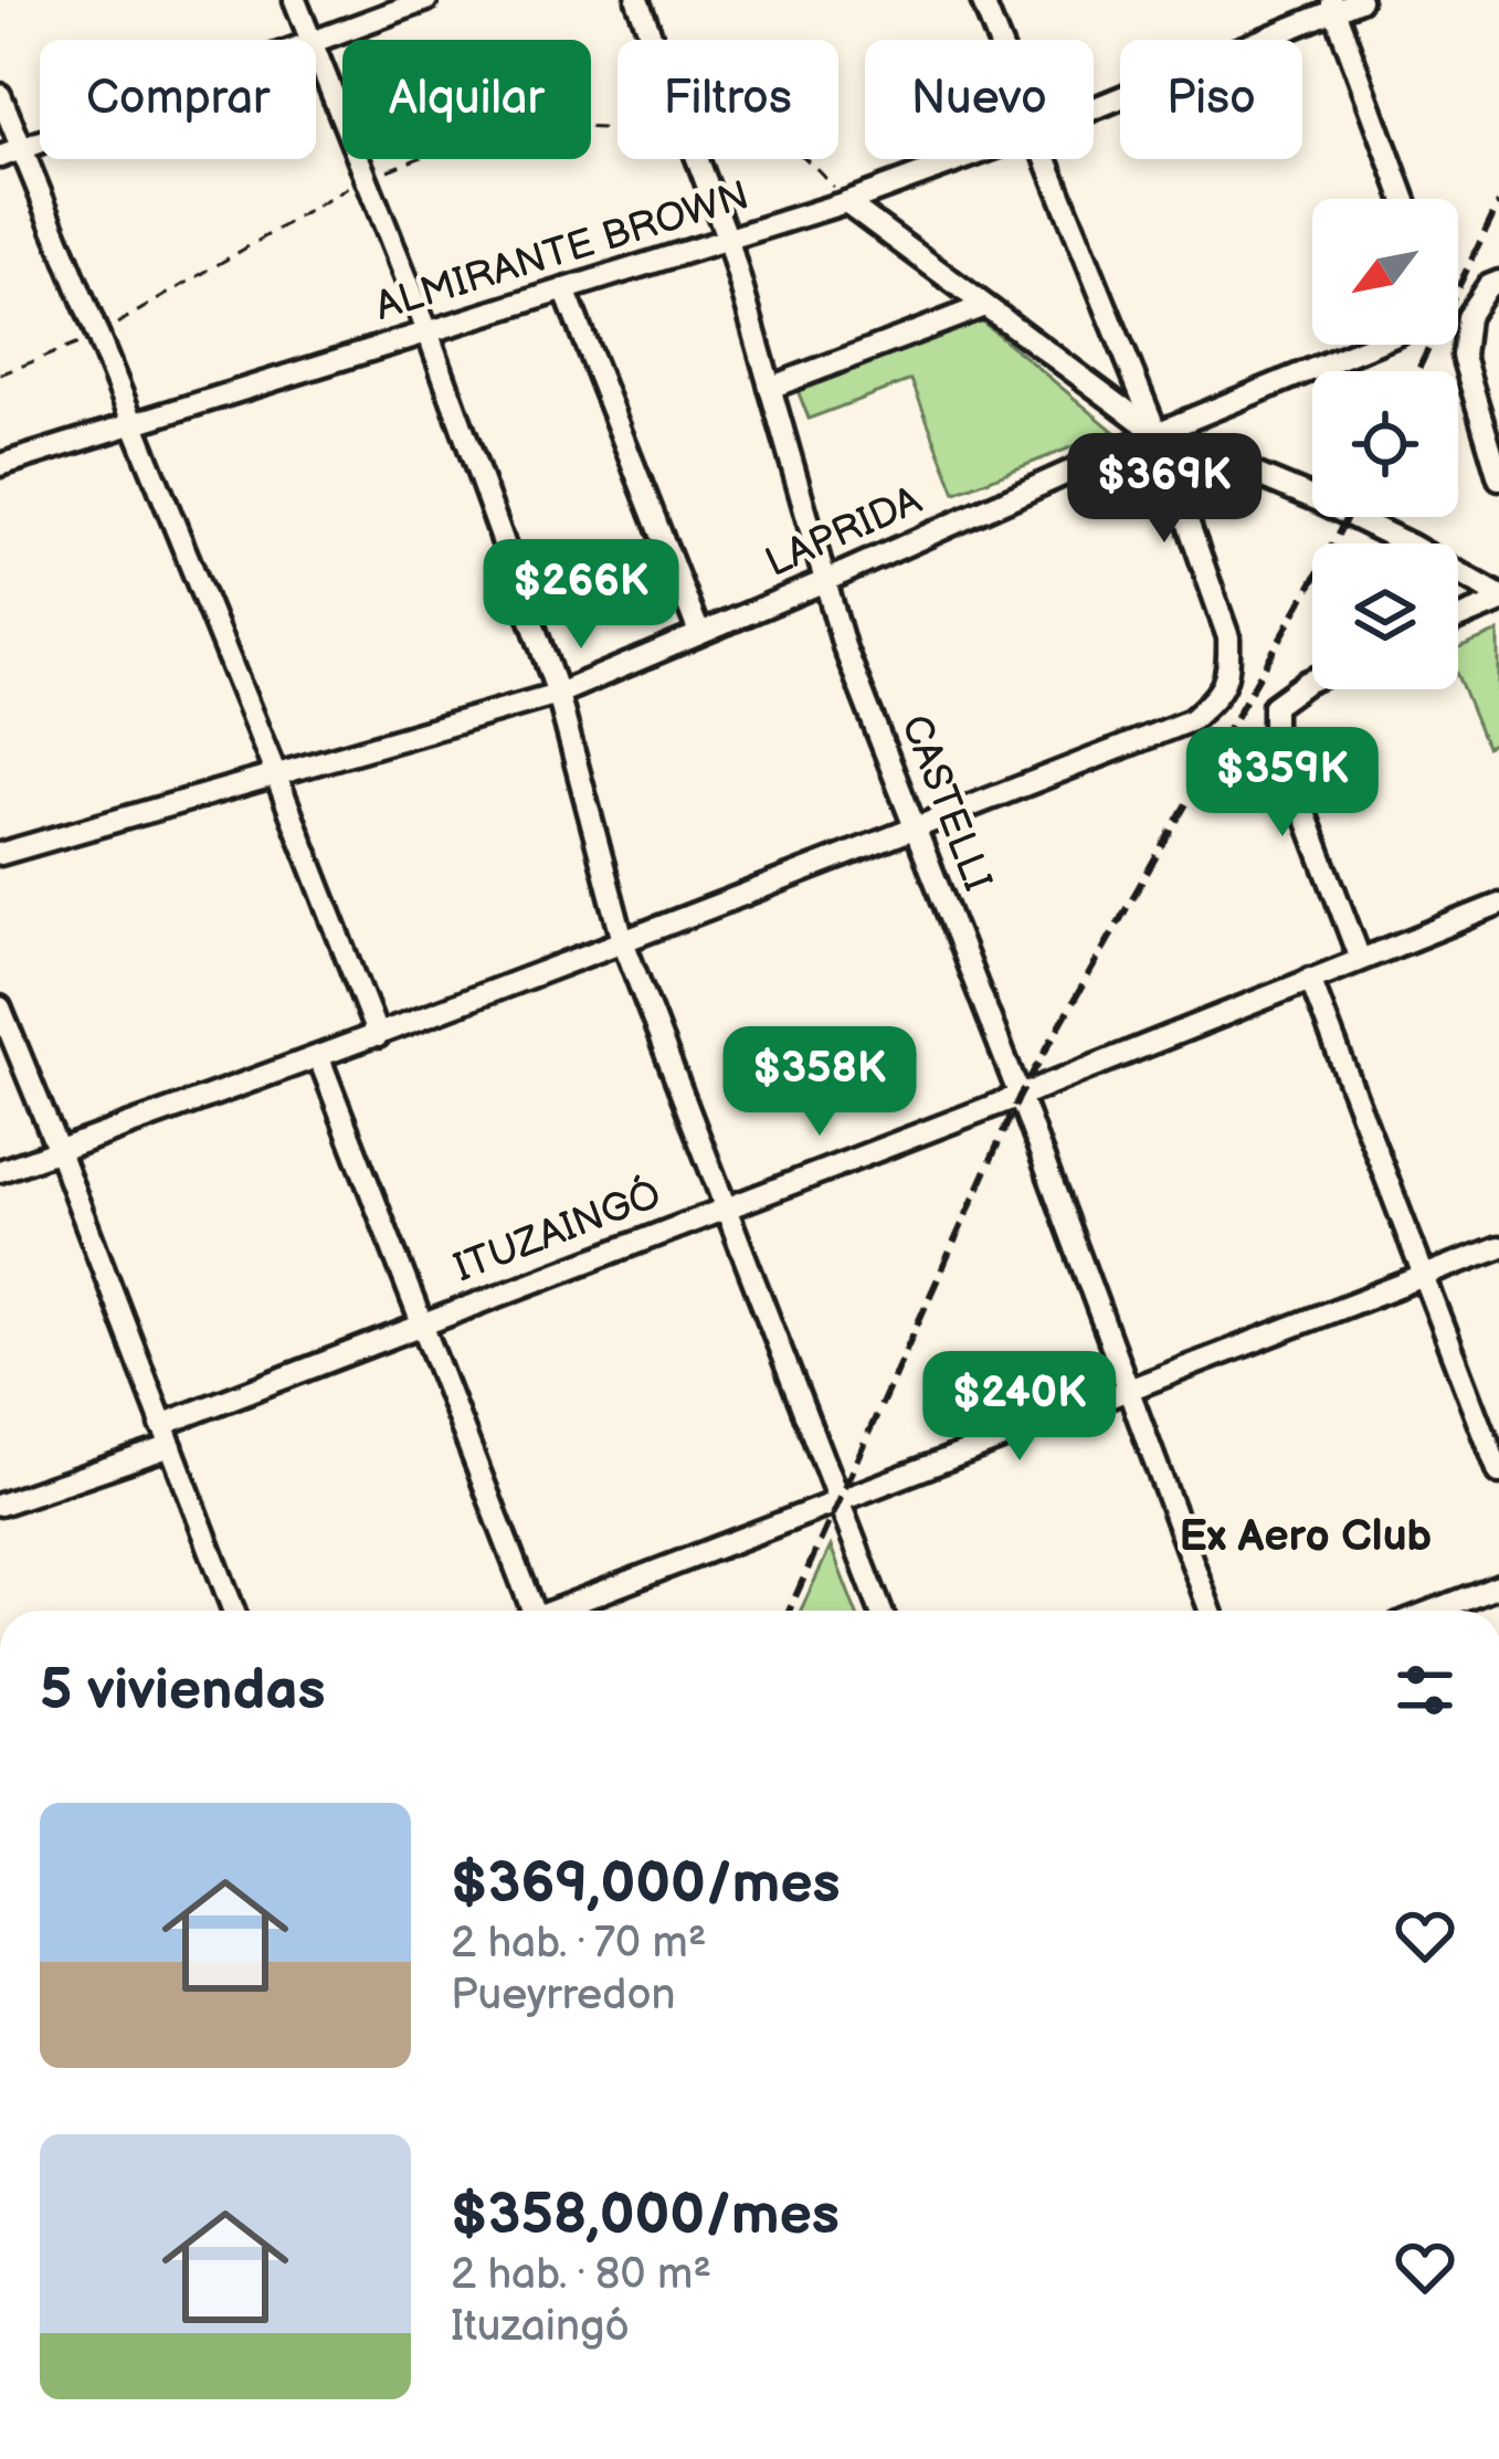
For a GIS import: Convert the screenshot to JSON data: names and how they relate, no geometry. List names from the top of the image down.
{
  "streets": {
    "street": [
      "ALMIRANTE BROWN",
      "LAPRIDA",
      "CASTELLI",
      "ITUZAINGÓ"
    ]
  },
  "crossings": [
    ["ALMIRANTE BROWN", "CASTELLI"],
    ["LAPRIDA", "CASTELLI"],
    ["CASTELLI", "ITUZAINGÓ"]
  ],
  "districts": ["Ex Aero Club"],
  "north": "bottom left",
  "page": {
    "chip": [
      "Comprar",
      "Alquilar",
      "Filtros",
      "Nuevo",
      "Piso"
    ],
    "price": [
      "$369K",
      "$266K",
      "$359K",
      "$358K",
      "$240K"
    ],
    "heading": "5 viviendas",
    "list": [
      {
        "name": "$369,000/mes",
        "note": "2 hab. · 70 m² · Pueyrredon"
      },
      {
        "name": "$358,000/mes",
        "note": "2 hab. · 80 m² · Ituzaingó"
      }
    ]
  }
}
